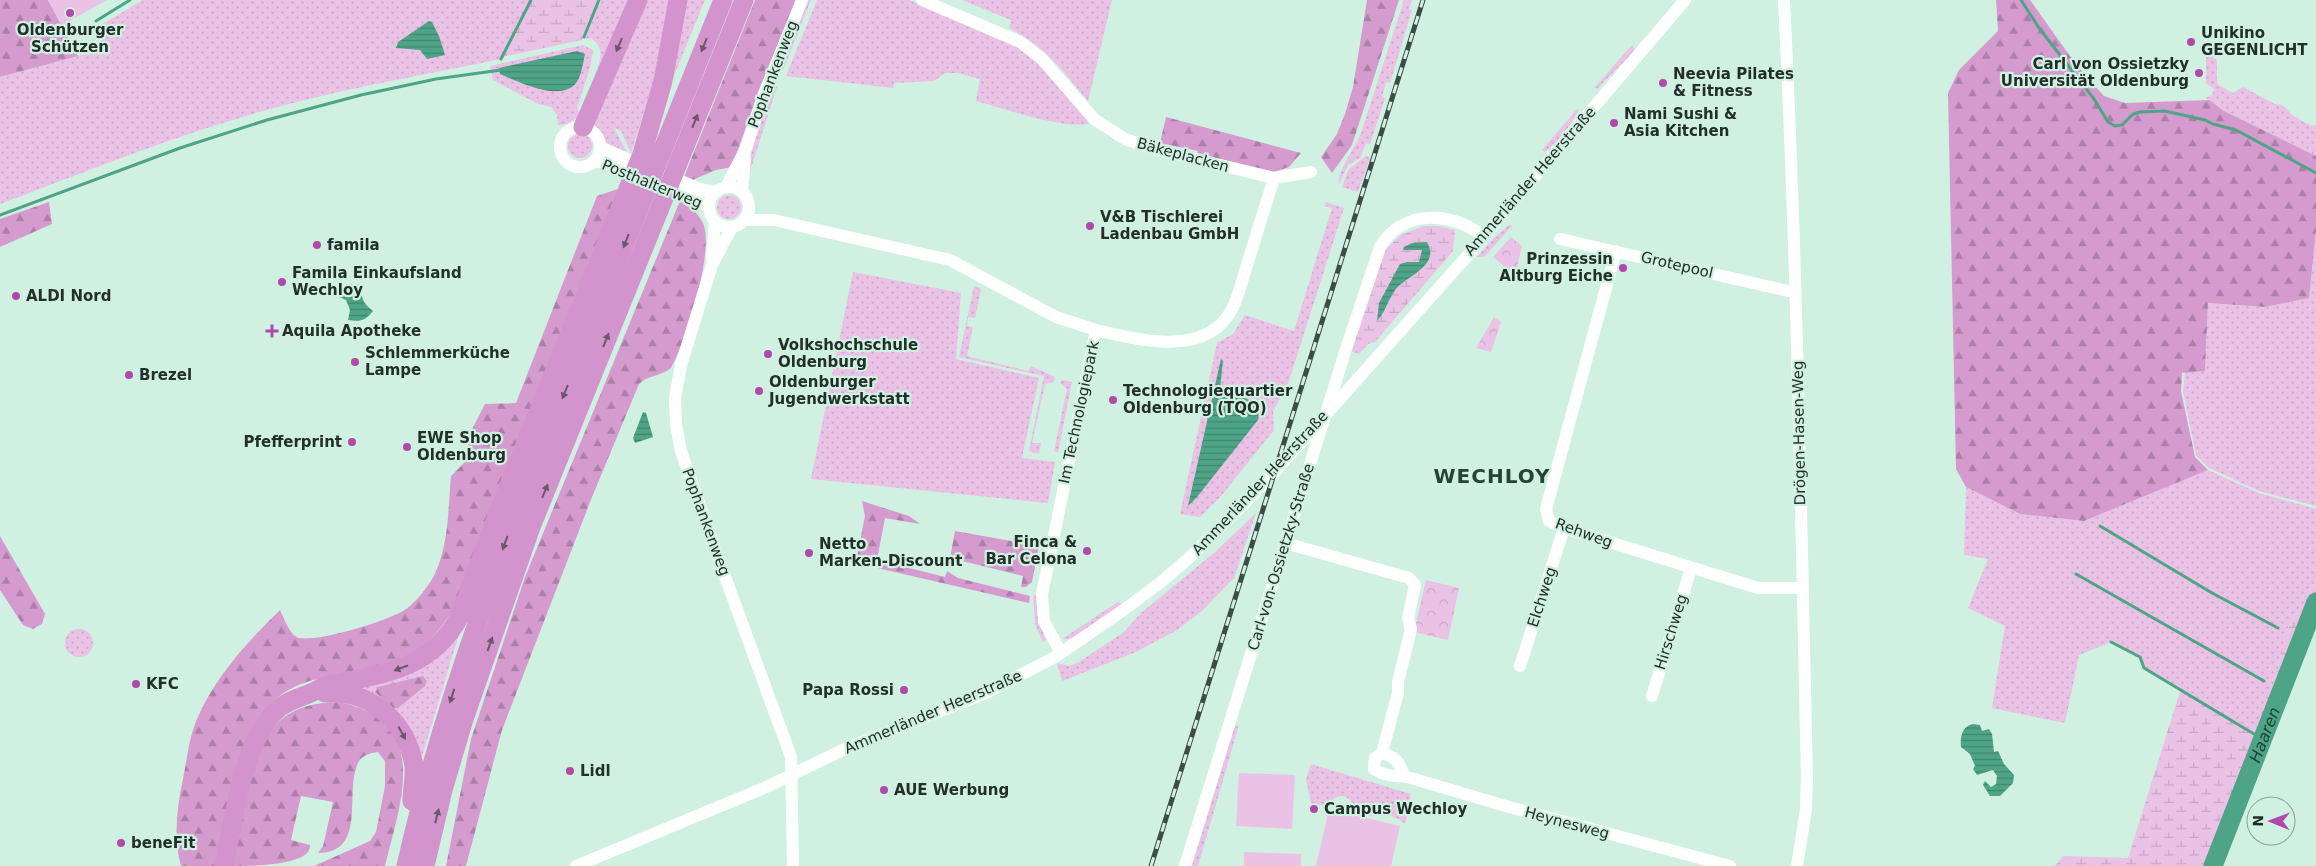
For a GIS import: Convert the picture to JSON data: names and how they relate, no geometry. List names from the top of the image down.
{
  "streets": {
    "street": [
      "Pophankenweg",
      "Bäkeplacken",
      "Ammerländer Heerstraße",
      "Posthalterweg",
      "Grotepool",
      "Im Technologiepark",
      "Drögen-Hasen-Weg",
      "Rehweg",
      "Carl-von-Ossietzky-Straße",
      "Elchweg",
      "Hirschweg",
      "Heynesweg"
    ]
  },
  "crossings": [
    ["Pophankenweg", "Ammerländer Heerstraße"],
    ["Pophankenweg", "Posthalterweg"],
    ["Bäkeplacken", "Im Technologiepark"],
    ["Ammerländer Heerstraße", "Im Technologiepark"],
    ["Ammerländer Heerstraße", "Carl-von-Ossietzky-Straße"],
    ["Grotepool", "Drögen-Hasen-Weg"],
    ["Grotepool", "Rehweg"],
    ["Drögen-Hasen-Weg", "Rehweg"],
    ["Rehweg", "Elchweg"],
    ["Rehweg", "Hirschweg"]
  ],
  "districts": ["WECHLOY"],
  "water": ["Haaren"],
  "places": {
    "other": [
      "Oldenburger Schützen",
      "Unikino GEGENLICHT",
      "Carl von Ossietzky Universität Oldenburg",
      "Neevia Pilates & Fitness",
      "Nami Sushi & Asia Kitchen",
      "V&B Tischlerei Ladenbau GmbH",
      "famila",
      "Prinzessin Altburg Eiche",
      "Famila Einkaufsland Wechloy",
      "ALDI Nord",
      "Volkshochschule Oldenburg",
      "Schlemmerküche Lampe",
      "Brezel",
      "Oldenburger Jugendwerkstatt",
      "Technologiequartier Oldenburg (TQO)",
      "Pfefferprint",
      "EWE Shop Oldenburg",
      "Finca & Bar Celona",
      "Netto Marken-Discount",
      "KFC",
      "Papa Rossi",
      "Lidl",
      "AUE Werbung",
      "Campus Wechloy",
      "beneFit"
    ],
    "health": ["Aquila Apotheke"]
  },
  "north": "left"
}
